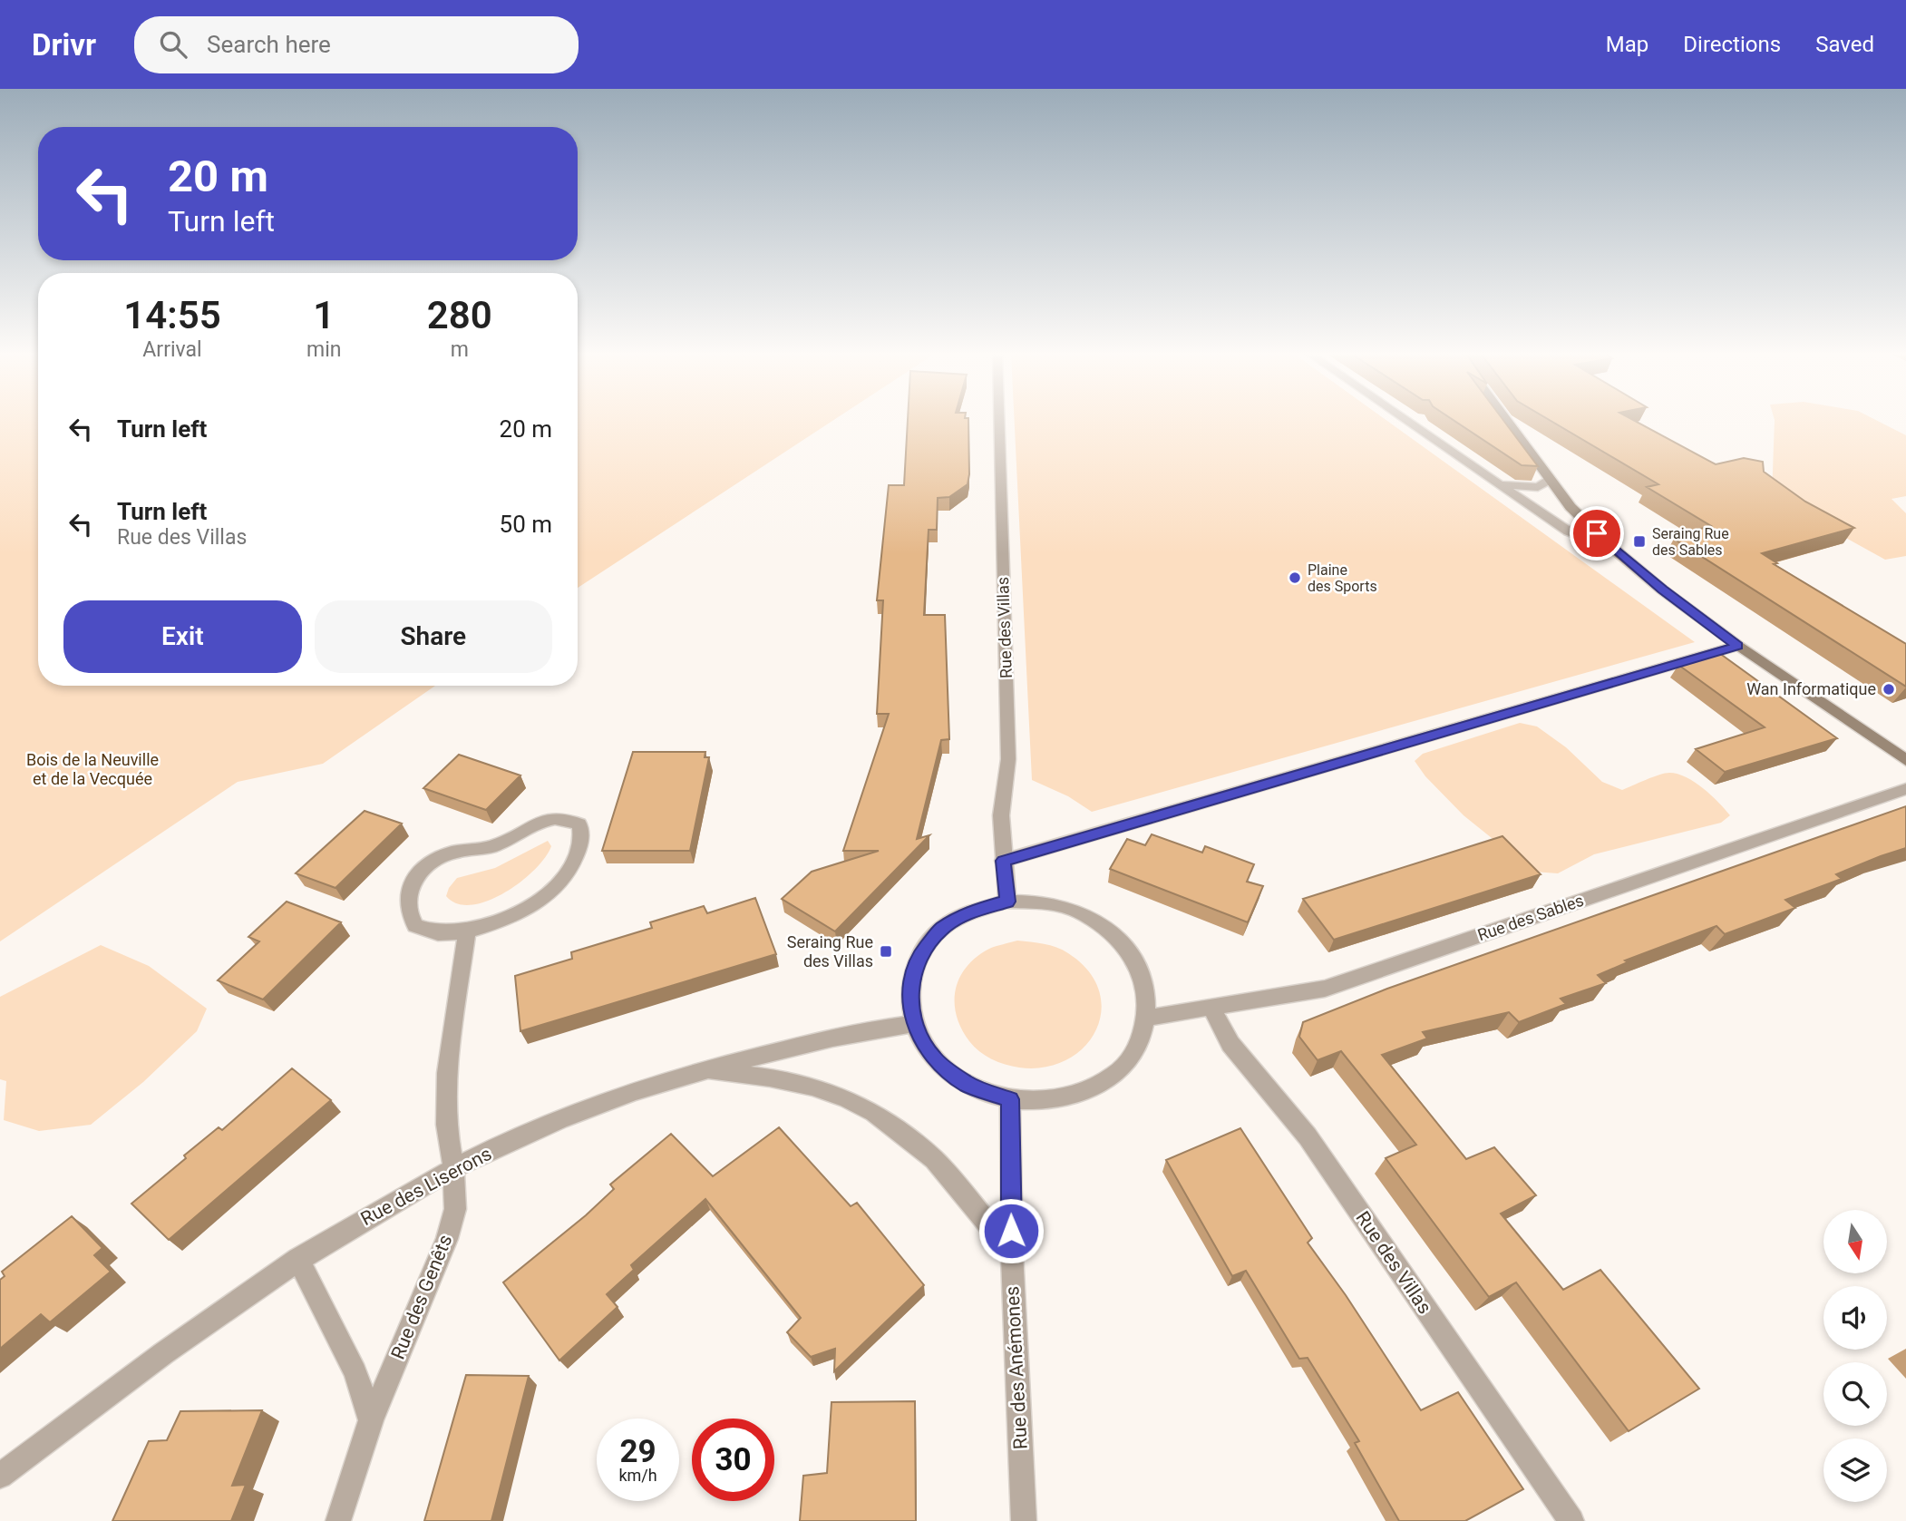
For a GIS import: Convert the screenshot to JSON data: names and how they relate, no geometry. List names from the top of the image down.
{
  "streets": {
    "street": [
      "Rue des Villas",
      "Rue des Sables",
      "Rue des Liserons",
      "Rue des Genêts",
      "Rue des Anémones"
    ]
  },
  "crossings": [
    ["Rue des Villas", "Rue des Sables"],
    ["Rue des Villas", "Rue des Liserons"],
    ["Rue des Villas", "Rue des Anémones"],
    ["Rue des Sables", "Rue des Liserons"],
    ["Rue des Sables", "Rue des Anémones"],
    ["Rue des Liserons", "Rue des Genêts"],
    ["Rue des Liserons", "Rue des Anémones"]
  ],
  "parks": ["Bois de la Neuville et de la Vecquée"],
  "places": {
    "transit": ["Seraing Rue des Sables", "Seraing Rue des Villas"],
    "other": ["Plaine des Sports", "Wan Informatique"]
  },
  "north": "bottom",
  "page": {
    "header": "Drivr",
    "search": "Search here",
    "nav": ["Map", "Directions", "Saved"],
    "turn": ["20 m", "Turn left"],
    "eta": [
      "14:55",
      "Arrival",
      "1",
      "min",
      "280",
      "m"
    ],
    "list": [
      {
        "name": "Turn left",
        "value": "20 m"
      },
      {
        "name": "Turn left",
        "note": "Rue des Villas",
        "value": "50 m"
      }
    ],
    "buttons": ["Exit", "Share"],
    "speed": "29 km/h",
    "limit": "30"
  }
}
